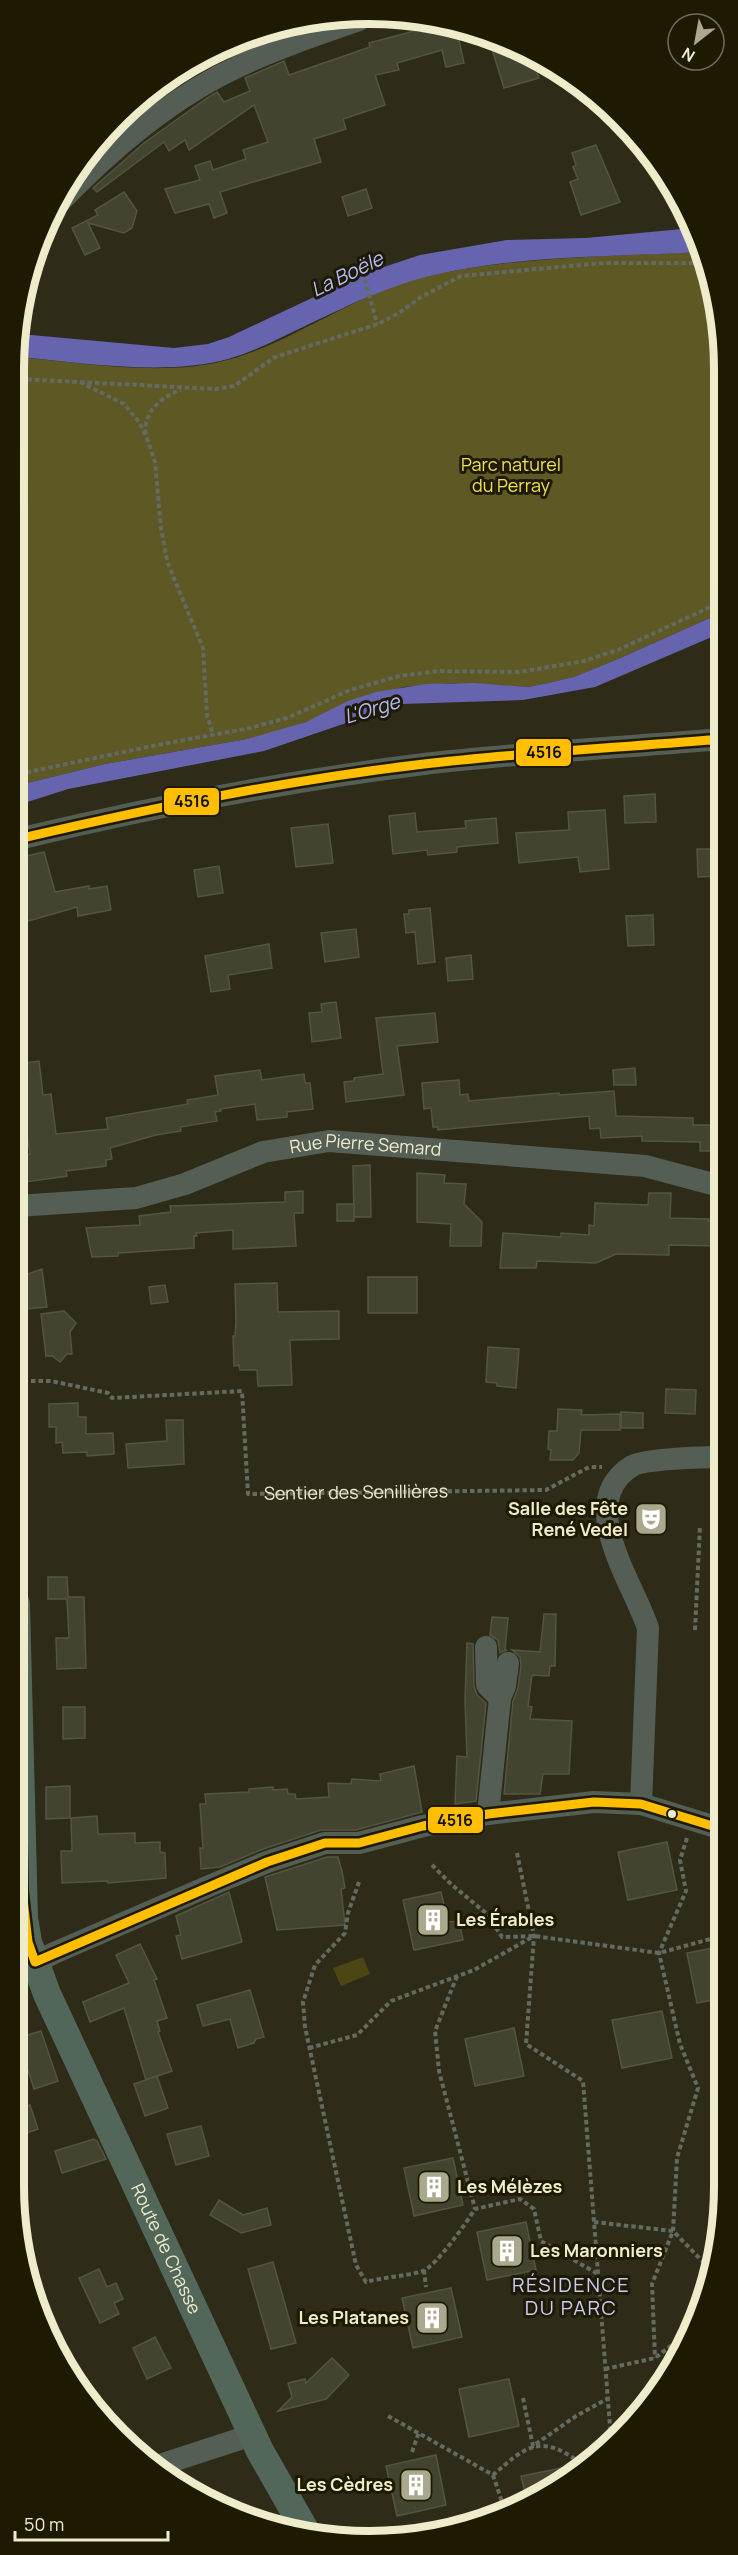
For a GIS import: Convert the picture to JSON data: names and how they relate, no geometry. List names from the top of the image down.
{
  "streets": {
    "main road": ["Route de Chasse"],
    "street": ["Rue Pierre Semard"],
    "path": ["Sentier des Senillières"]
  },
  "districts": ["RÉSIDENCE DU PARC"],
  "water": ["La Boële", "L'Orge"],
  "parks": ["Parc naturel du Perray"],
  "places": {
    "theatre": ["Salle des Fête René Vedel"],
    "building": [
      "Les Érables",
      "Les Mélèzes",
      "Les Maronniers",
      "Les Platanes",
      "Les Cèdres"
    ]
  },
  "lines": ["transit line 4516"],
  "scale_bar": "50 m",
  "north": "bottom left"
}
